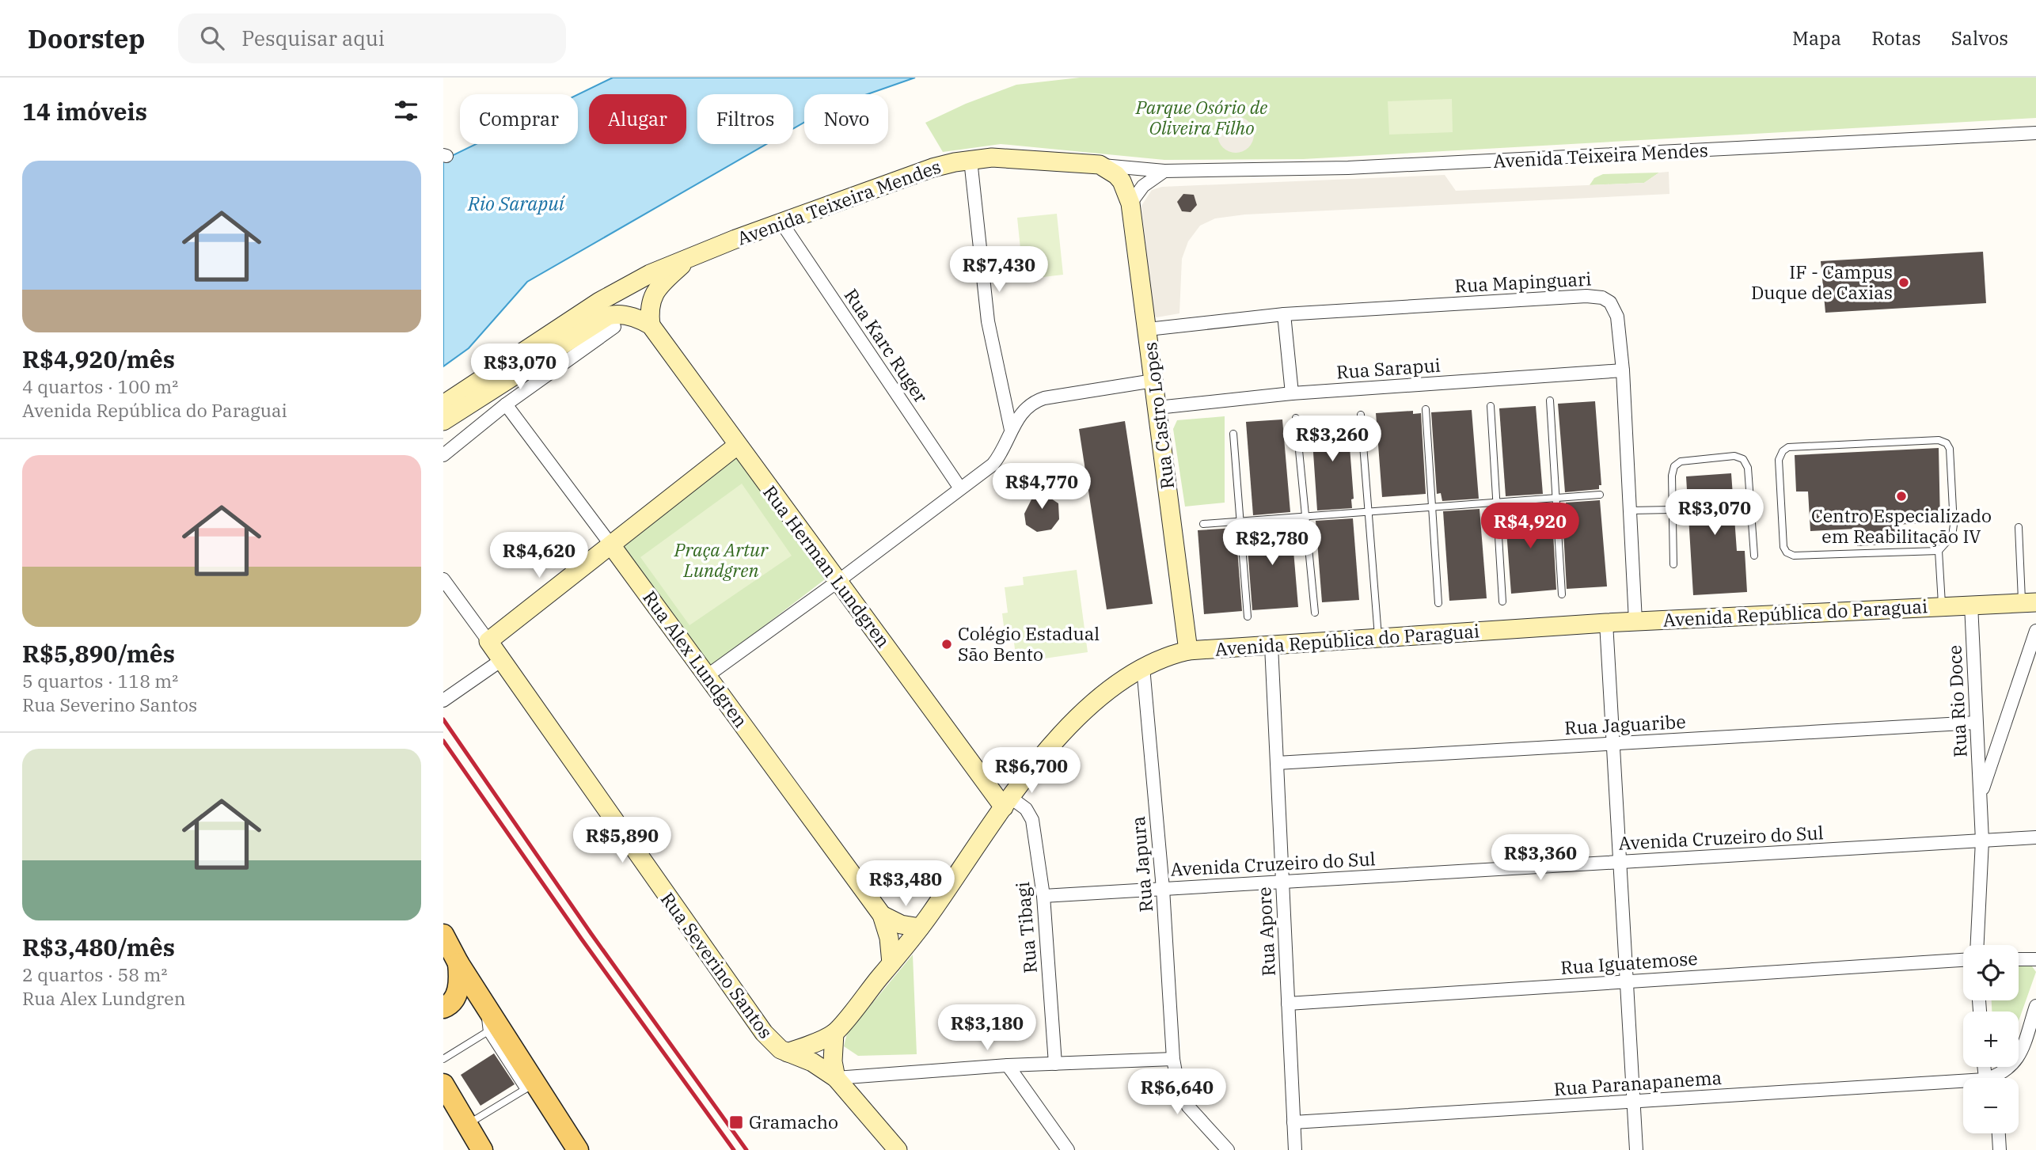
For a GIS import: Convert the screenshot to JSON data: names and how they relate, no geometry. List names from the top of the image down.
{
  "streets": {
    "main road": [
      "Avenida Teixeira Mendes",
      "Rua Castro Lopes",
      "Rua Herman Lundgren",
      "Avenida República do Paraguai",
      "Rua Alex Lundgren",
      "Rua Severino Santos"
    ],
    "street": [
      "Rua Mapinguari",
      "Rua Karc Ruger",
      "Rua Sarapui",
      "Rua Rio Doce",
      "Rua Jaguaribe",
      "Avenida Cruzeiro do Sul",
      "Rua Japura",
      "Rua Tibagi",
      "Rua Apore",
      "Rua Iguatemose",
      "Rua Paranapanema"
    ]
  },
  "crossings": [
    ["Avenida Teixeira Mendes", "Rua Karc Ruger"],
    ["Avenida Teixeira Mendes", "Rua Castro Lopes"],
    ["Rua Mapinguari", "Rua Sarapui"],
    ["Rua Mapinguari", "Rua Castro Lopes"],
    ["Rua Mapinguari", "Avenida República do Paraguai"],
    ["Rua Sarapui", "Rua Castro Lopes"],
    ["Rua Castro Lopes", "Avenida República do Paraguai"],
    ["Rua Herman Lundgren", "Avenida República do Paraguai"],
    ["Rua Herman Lundgren", "Rua Tibagi"],
    ["Avenida República do Paraguai", "Rua Alex Lundgren"],
    ["Avenida República do Paraguai", "Rua Rio Doce"],
    ["Avenida República do Paraguai", "Rua Japura"],
    ["Avenida República do Paraguai", "Rua Tibagi"],
    ["Avenida República do Paraguai", "Rua Apore"],
    ["Avenida República do Paraguai", "Rua Severino Santos"],
    ["Rua Rio Doce", "Rua Jaguaribe"],
    ["Rua Rio Doce", "Avenida Cruzeiro do Sul"],
    ["Rua Jaguaribe", "Rua Apore"],
    ["Avenida Cruzeiro do Sul", "Rua Japura"],
    ["Avenida Cruzeiro do Sul", "Rua Tibagi"],
    ["Avenida Cruzeiro do Sul", "Rua Apore"],
    ["Rua Apore", "Rua Iguatemose"],
    ["Rua Apore", "Rua Paranapanema"]
  ],
  "water": ["Rio Sarapuí"],
  "parks": ["Parque Osório de Oliveira Filho", "Praça Artur Lundgren"],
  "places": {
    "other": ["IF - Campus Duque de Caxias", "Centro Especializado em Reabilitação IV", "Colégio Estadual São Bento"],
    "transit": ["Gramacho"]
  },
  "page": {
    "header": "Doorstep",
    "search": "Pesquisar aqui",
    "nav": ["Mapa", "Rotas", "Salvos"],
    "heading": "14 imóveis",
    "chip": [
      "Comprar",
      "Alugar",
      "Filtros",
      "Novo"
    ],
    "list": [
      {
        "name": "R$4,920/mês",
        "note": "4 quartos · 100 m² · Avenida República do Paraguai"
      },
      {
        "name": "R$5,890/mês",
        "note": "5 quartos · 118 m² · Rua Severino Santos"
      },
      {
        "name": "R$3,480/mês",
        "note": "2 quartos · 58 m² · Rua Alex Lundgren"
      }
    ],
    "price": [
      "R$7,430",
      "R$3,070",
      "R$3,260",
      "R$4,770",
      "R$3,070",
      "R$4,920",
      "R$2,780",
      "R$4,620",
      "R$6,700",
      "R$5,890",
      "R$3,360",
      "R$3,480",
      "R$3,180",
      "R$6,640"
    ],
    "map_buttons": ["+", "−"]
  }
}
